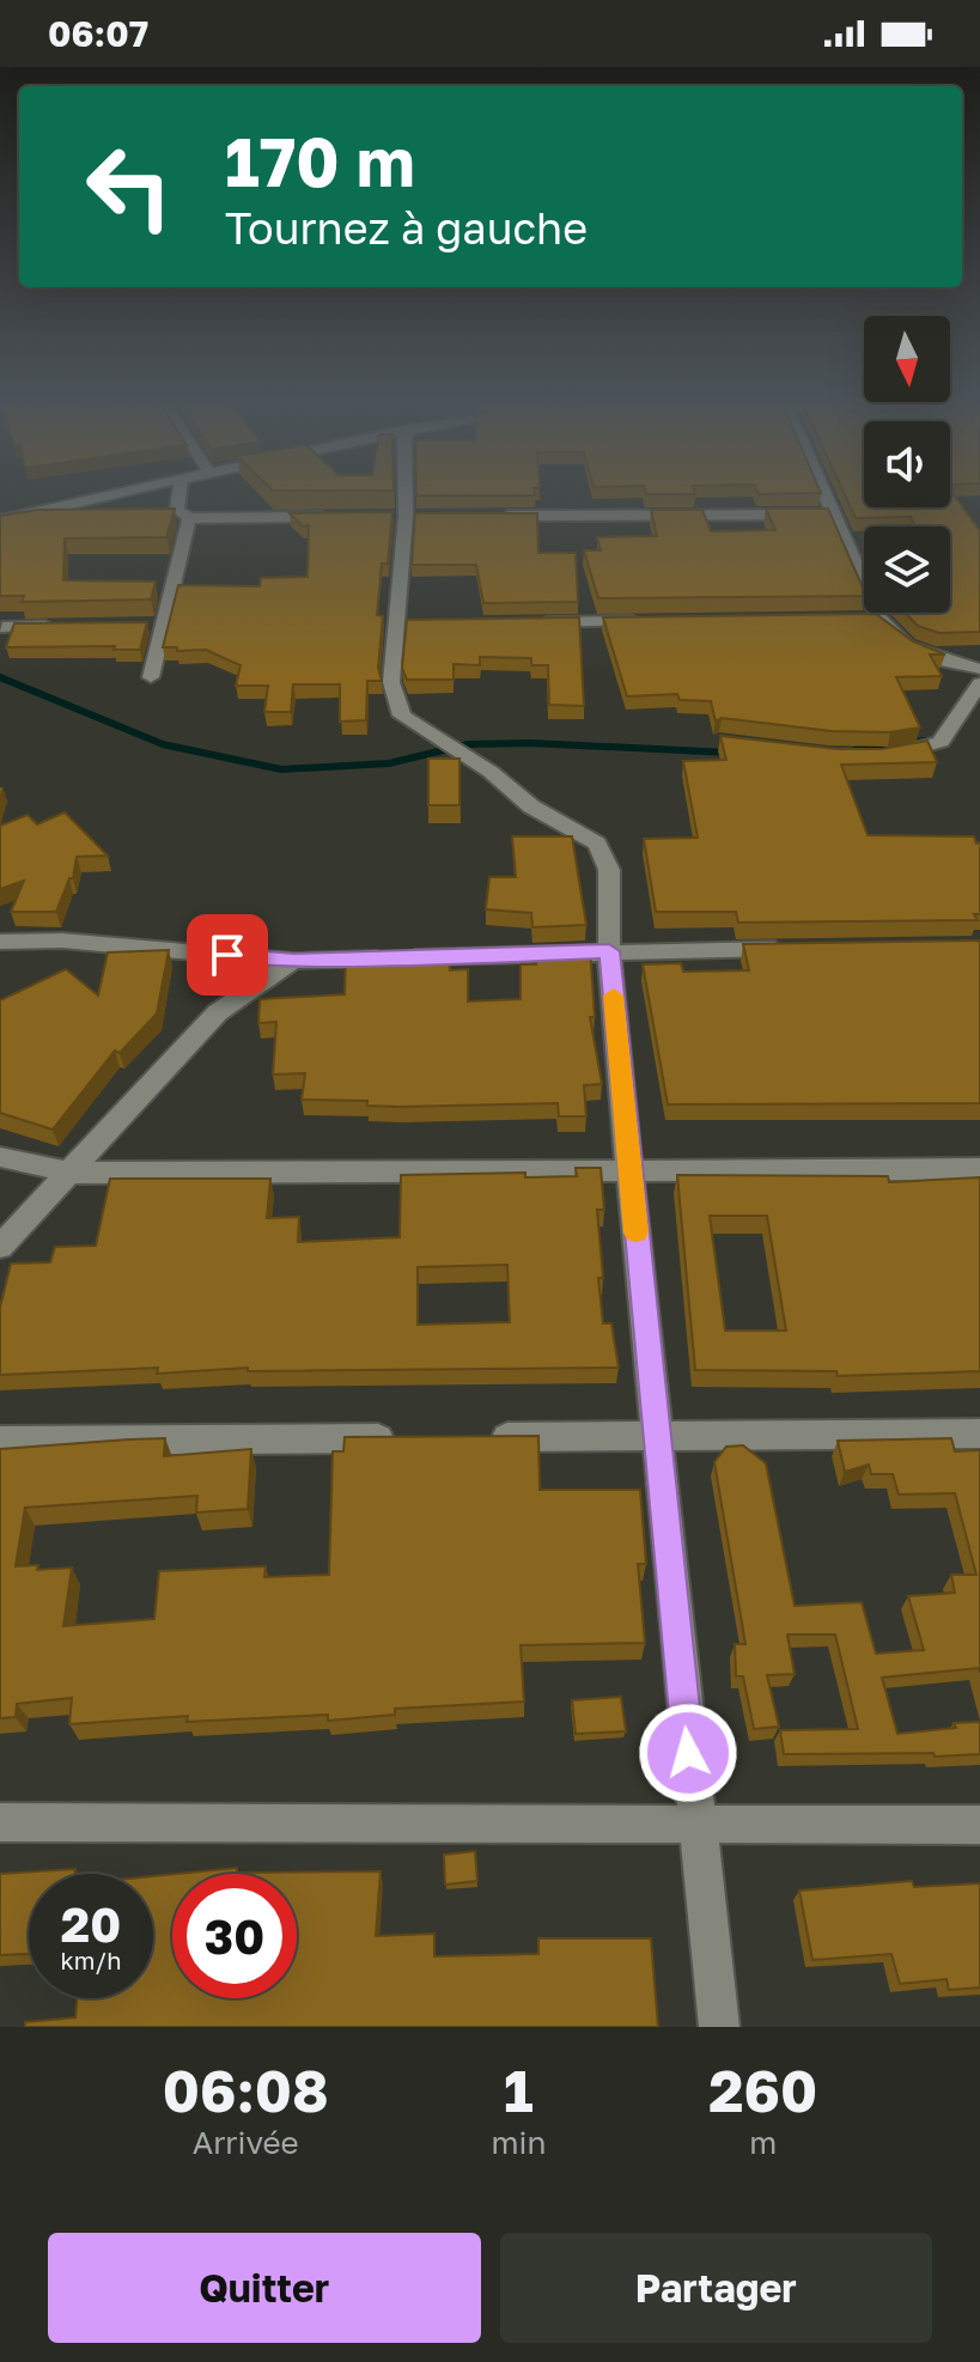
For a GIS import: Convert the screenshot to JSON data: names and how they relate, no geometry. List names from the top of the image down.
{
  "north": "bottom",
  "page": {
    "status": "06:07",
    "turn": ["170 m", "Tournez à gauche"],
    "speed": "20 km/h",
    "limit": "30",
    "eta": [
      "06:08",
      "Arrivée",
      "1",
      "min",
      "260",
      "m"
    ],
    "buttons": ["Quitter", "Partager"]
  }
}
